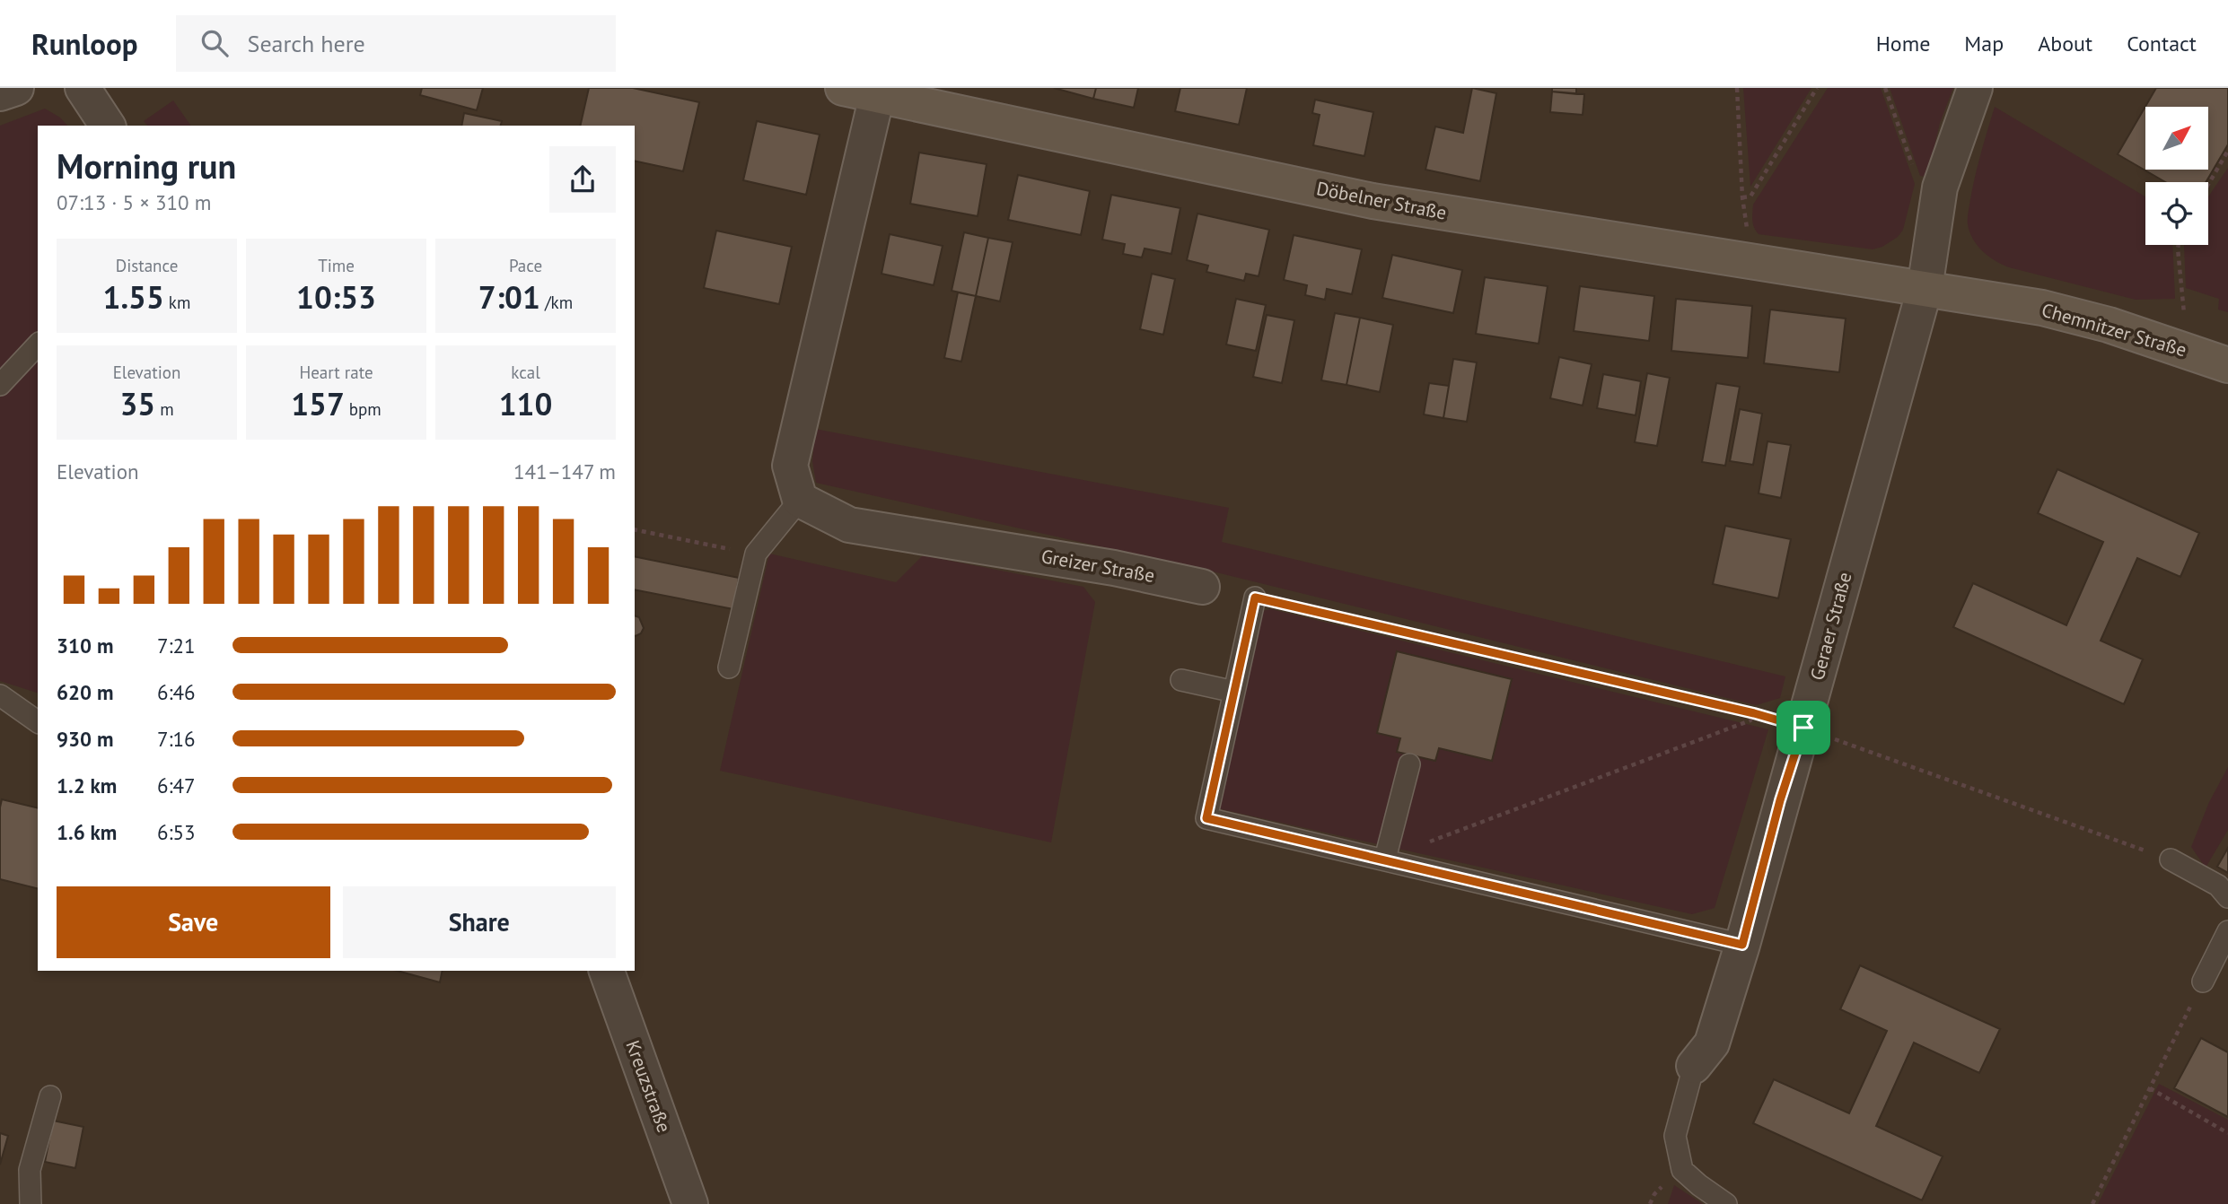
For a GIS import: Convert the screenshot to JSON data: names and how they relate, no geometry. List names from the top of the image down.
{
  "streets": {
    "street": [
      "Döbelner Straße",
      "Chemnitzer Straße",
      "Greizer Straße",
      "Geraer Straße",
      "Kreuzstraße"
    ]
  },
  "crossings": [
    ["Döbelner Straße", "Chemnitzer Straße"],
    ["Döbelner Straße", "Geraer Straße"],
    ["Chemnitzer Straße", "Geraer Straße"]
  ],
  "north": "top right",
  "page": {
    "header": "Runloop",
    "search": "Search here",
    "nav": [
      "Home",
      "Map",
      "About",
      "Contact"
    ],
    "heading": ["Morning run", "07:13 · 5 × 310 m"],
    "stats": [
      ["Distance", "1.55 km"],
      ["Time", "10:53"],
      ["Pace", "7:01 /km"],
      ["Elevation", "35 m"],
      ["Heart rate", "157 bpm"],
      ["kcal", "110"]
    ],
    "chart": ["Elevation", "141–147 m"],
    "list": [
      {
        "name": "310 m",
        "note": "7:21"
      },
      {
        "name": "620 m",
        "note": "6:46"
      },
      {
        "name": "930 m",
        "note": "7:16"
      },
      {
        "name": "1.2 km",
        "note": "6:47"
      },
      {
        "name": "1.6 km",
        "note": "6:53"
      }
    ],
    "buttons": ["Save", "Share"]
  }
}
